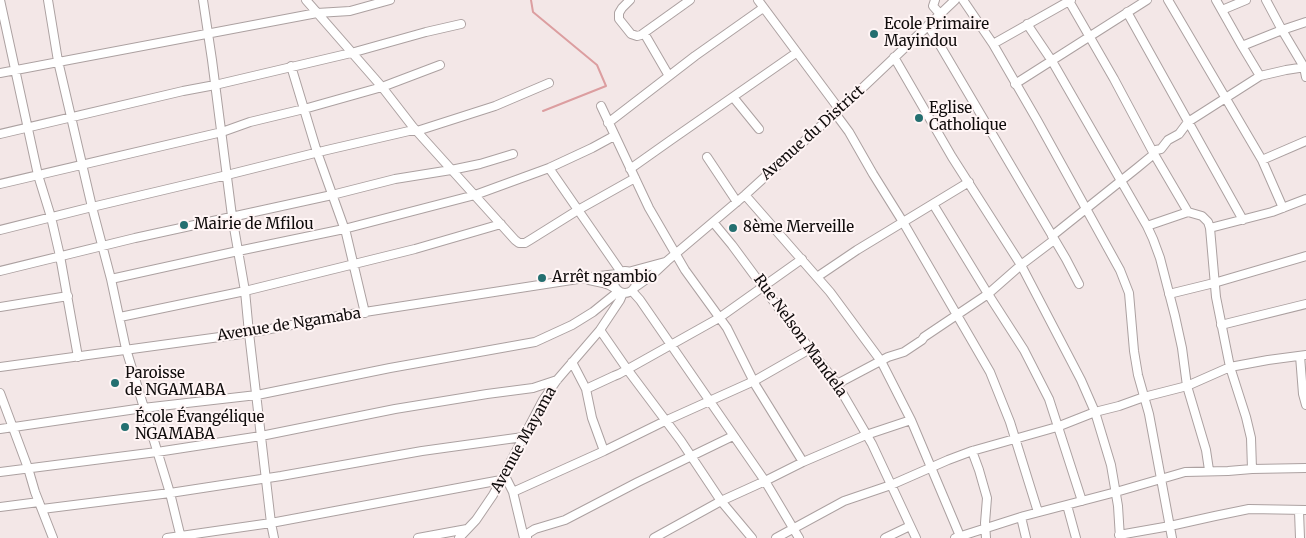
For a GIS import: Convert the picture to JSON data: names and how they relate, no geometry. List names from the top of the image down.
{
  "streets": {
    "street": [
      "Avenue du District",
      "Avenue de Ngamaba",
      "Rue Nelson Mandela",
      "Avenue Mayama"
    ]
  },
  "crossings": [
    ["Avenue du District", "Avenue de Ngamaba"],
    ["Avenue du District", "Rue Nelson Mandela"],
    ["Avenue du District", "Avenue Mayama"],
    ["Avenue de Ngamaba", "Avenue Mayama"]
  ],
  "places": [
    "Ecole Primaire Mayindou",
    "Eglise Catholique",
    "Mairie de Mfilou",
    "8ème Merveille",
    "Arrêt ngambio",
    "Paroisse de NGAMABA",
    "École Évangélique NGAMABA"
  ]
}
